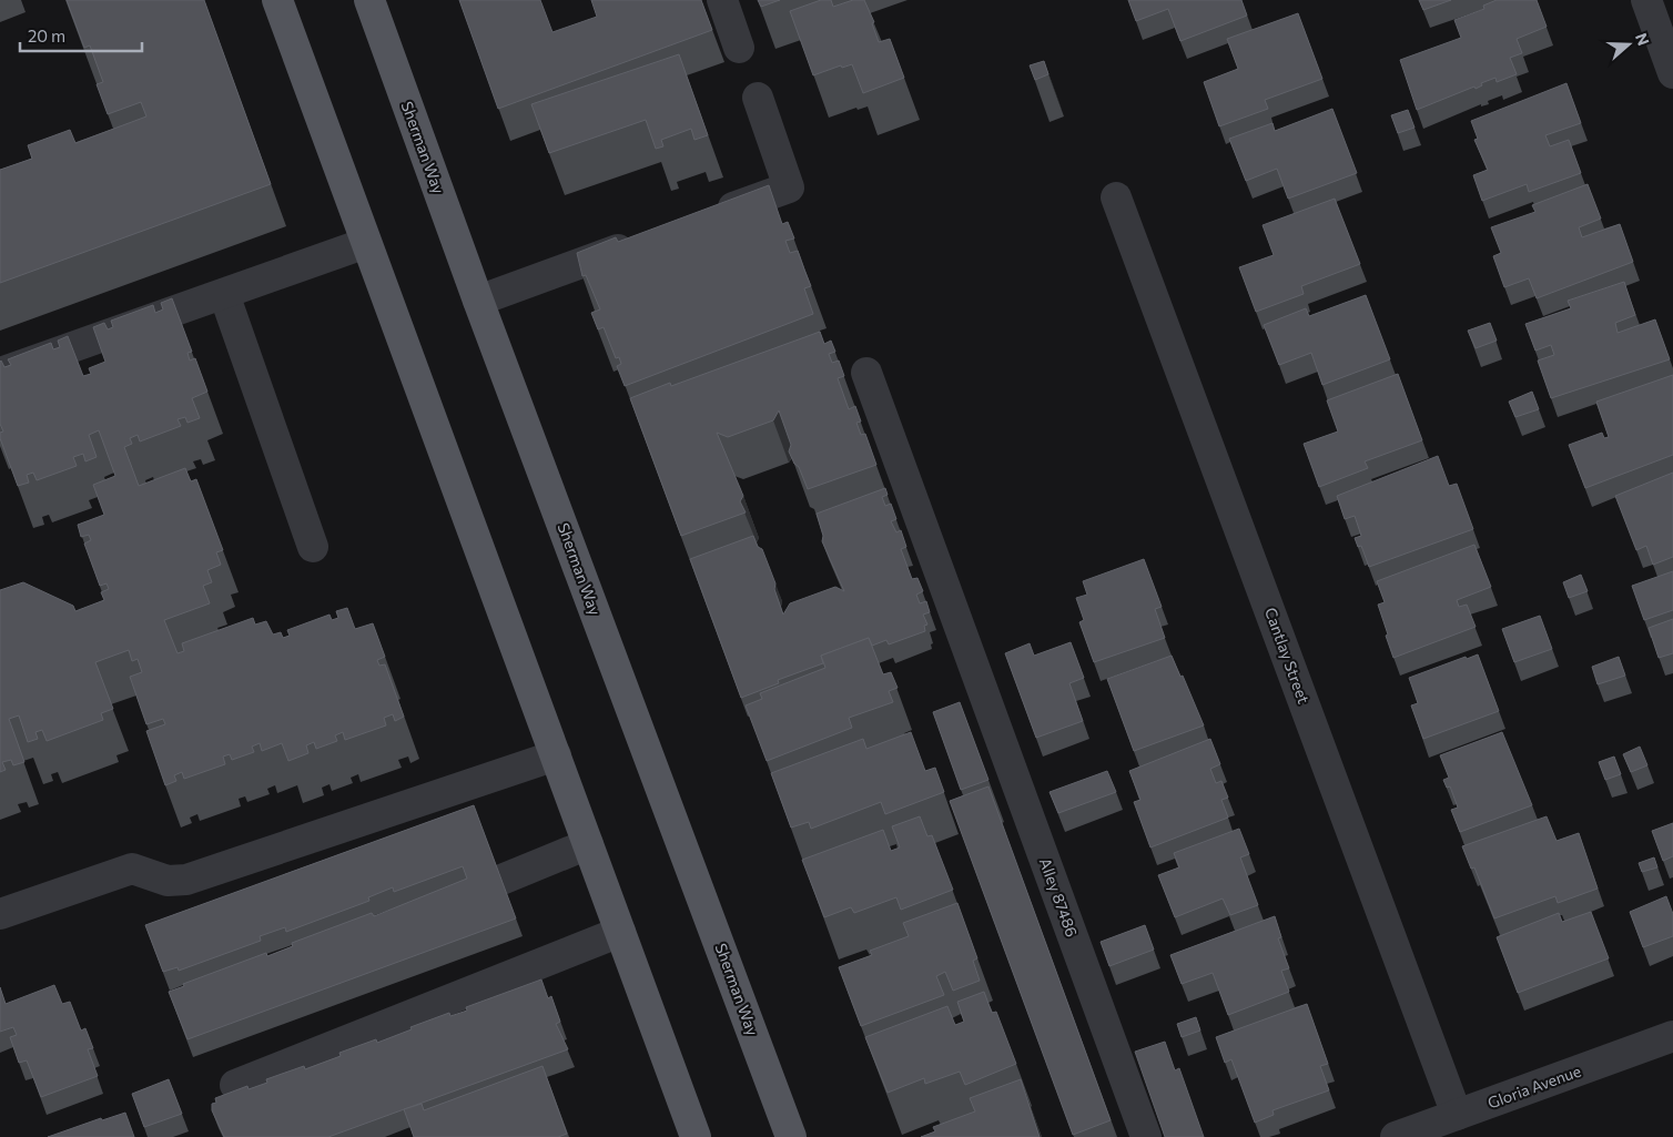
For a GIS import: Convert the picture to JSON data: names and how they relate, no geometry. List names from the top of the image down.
{
  "streets": {
    "main road": ["Sherman Way"],
    "street": ["Cantlay Street", "Alley 87486", "Gloria Avenue"]
  },
  "crossings": [
    ["Cantlay Street", "Gloria Avenue"]
  ],
  "scale_bar": "20 m",
  "north": "right"
}
